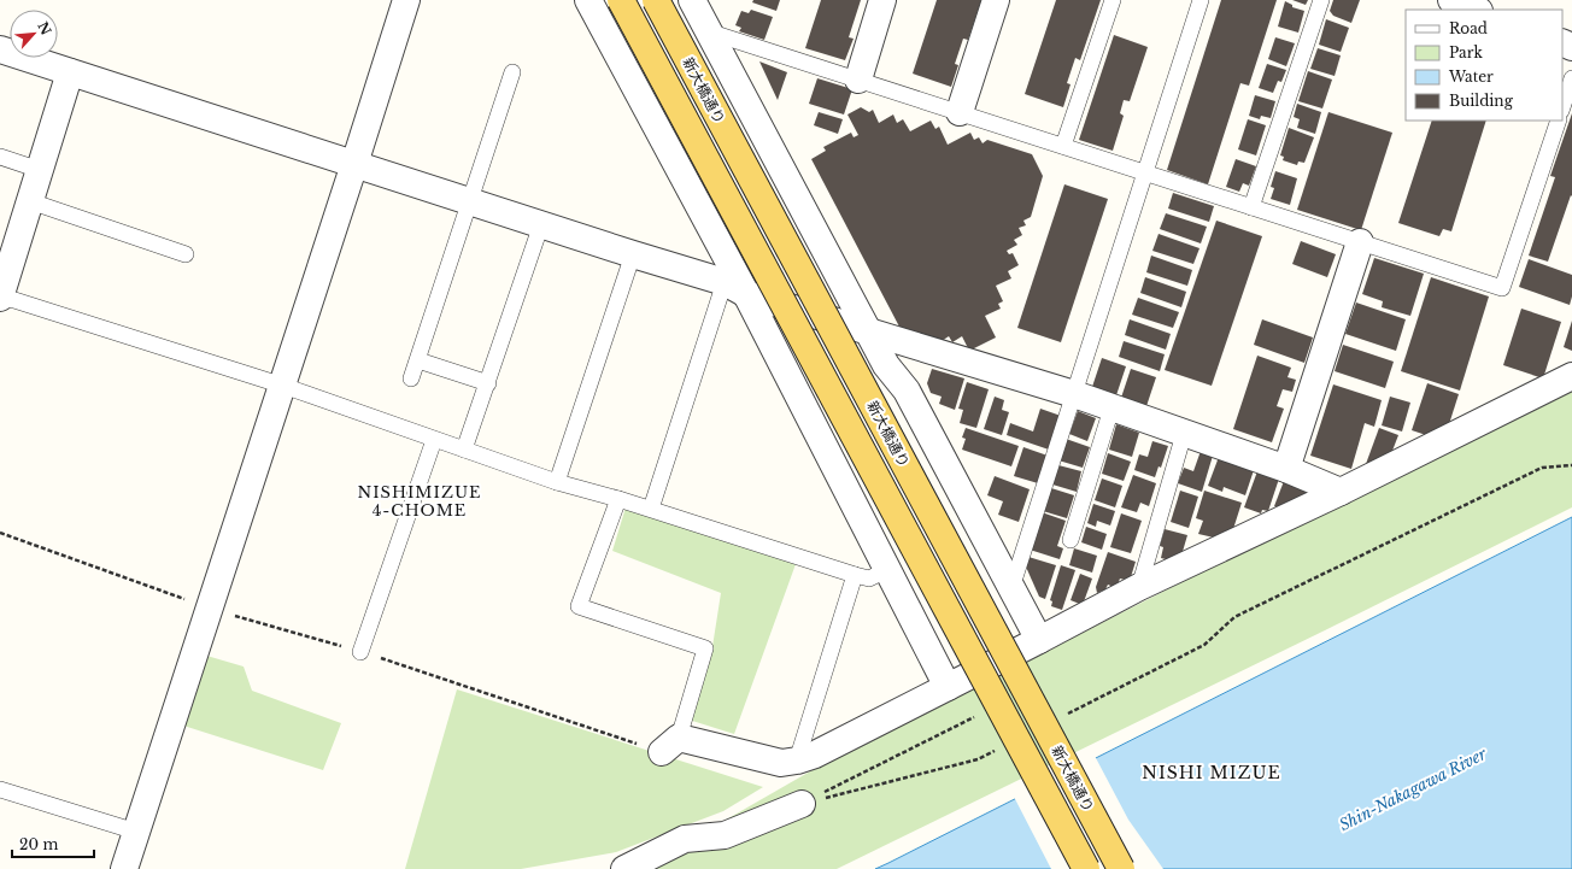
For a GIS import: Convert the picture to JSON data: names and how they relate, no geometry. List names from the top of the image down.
{
  "streets": {
    "main road": ["新大橋通り"]
  },
  "districts": ["NISHIMIZUE 4-CHOME", "NISHI MIZUE"],
  "water": ["Shin-Nakagawa River"],
  "legend": [
    "Road",
    "Park",
    "Water",
    "Building"
  ],
  "scale_bar": "20 m",
  "north": "top right"
}
